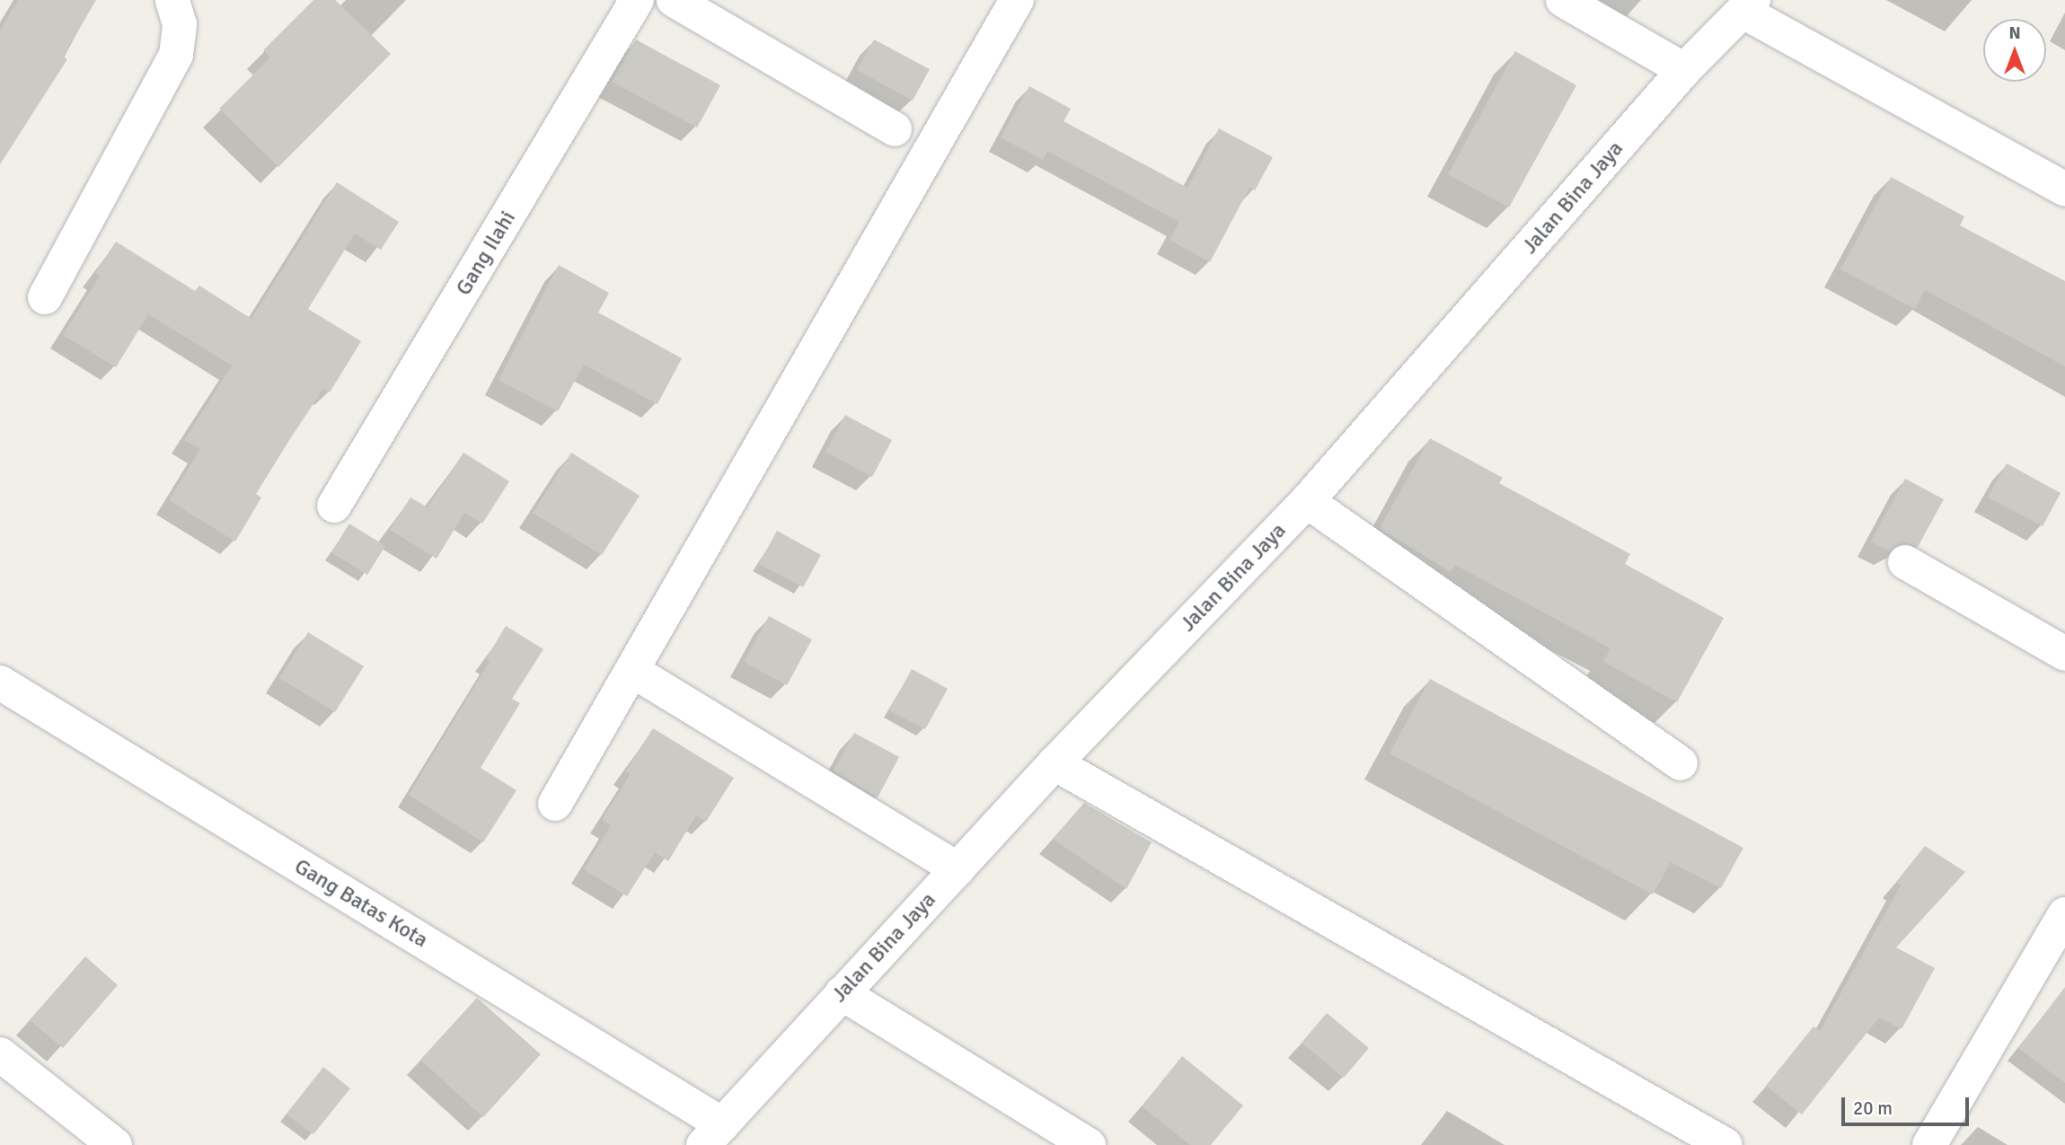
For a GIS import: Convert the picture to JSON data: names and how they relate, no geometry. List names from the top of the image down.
{
  "streets": {
    "street": ["Jalan Bina Jaya", "Gang Ilahi", "Gang Batas Kota"]
  },
  "crossings": [
    ["Jalan Bina Jaya", "Gang Batas Kota"]
  ],
  "scale_bar": "20 m",
  "north": "top"
}
